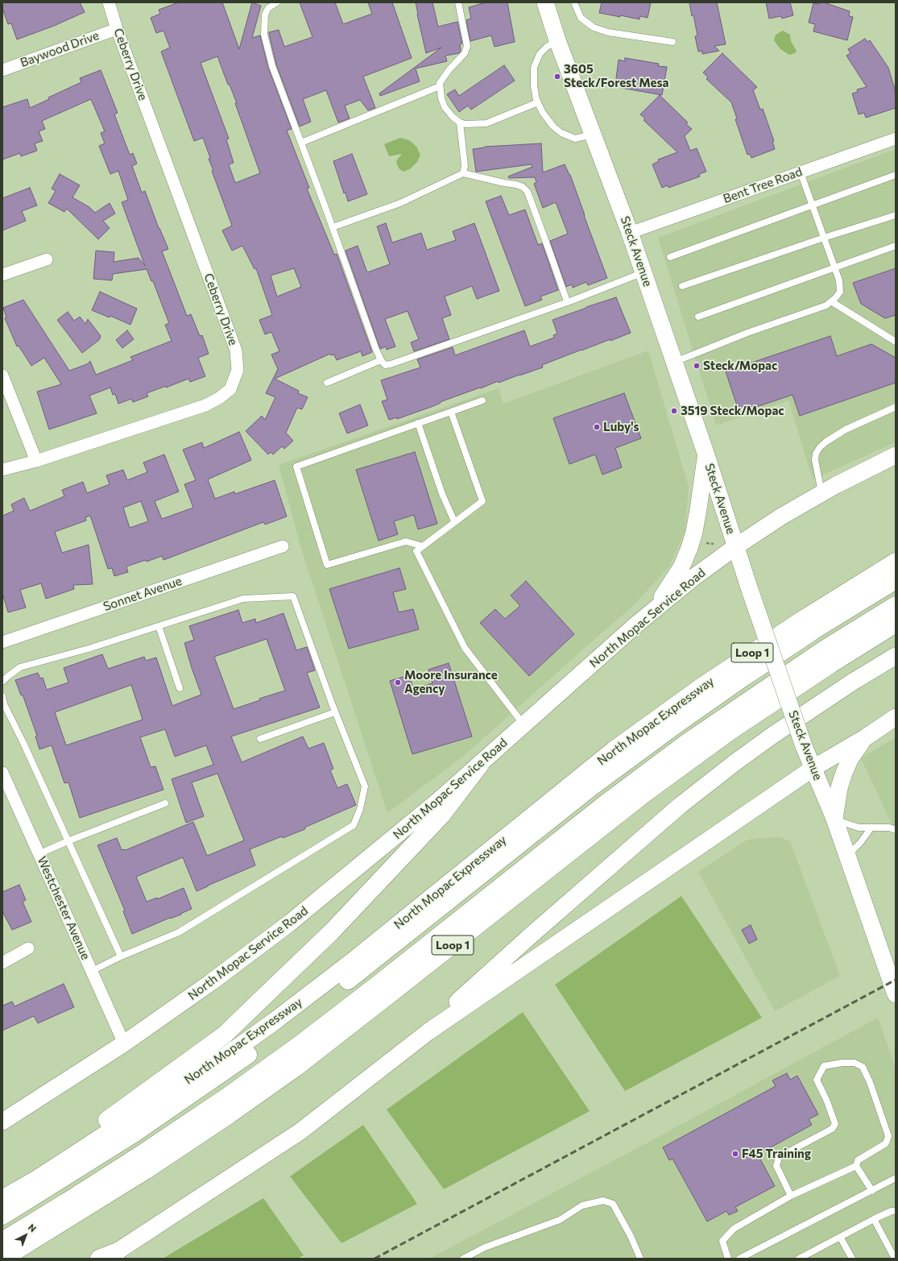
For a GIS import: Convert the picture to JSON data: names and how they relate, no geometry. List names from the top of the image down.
{
  "streets": {
    "highway": ["Loop 1", "North Mopac Expressway"],
    "main road": ["Steck Avenue", "North Mopac Service Road"],
    "street": [
      "Baywood Drive",
      "Ceberry Drive",
      "Bent Tree Road",
      "Sonnet Avenue",
      "Westchester Avenue"
    ]
  },
  "crossings": [
    ["Baywood Drive", "Ceberry Drive"],
    ["Bent Tree Road", "Steck Avenue"],
    ["Steck Avenue", "North Mopac Service Road"],
    ["North Mopac Service Road", "Westchester Avenue"]
  ],
  "places": [
    "3605 Steck/Forest Mesa",
    "Steck/Mopac",
    "3519 Steck/Mopac",
    "Luby's",
    "Moore Insurance Agency",
    "F45 Training"
  ],
  "north": "top right"
}
